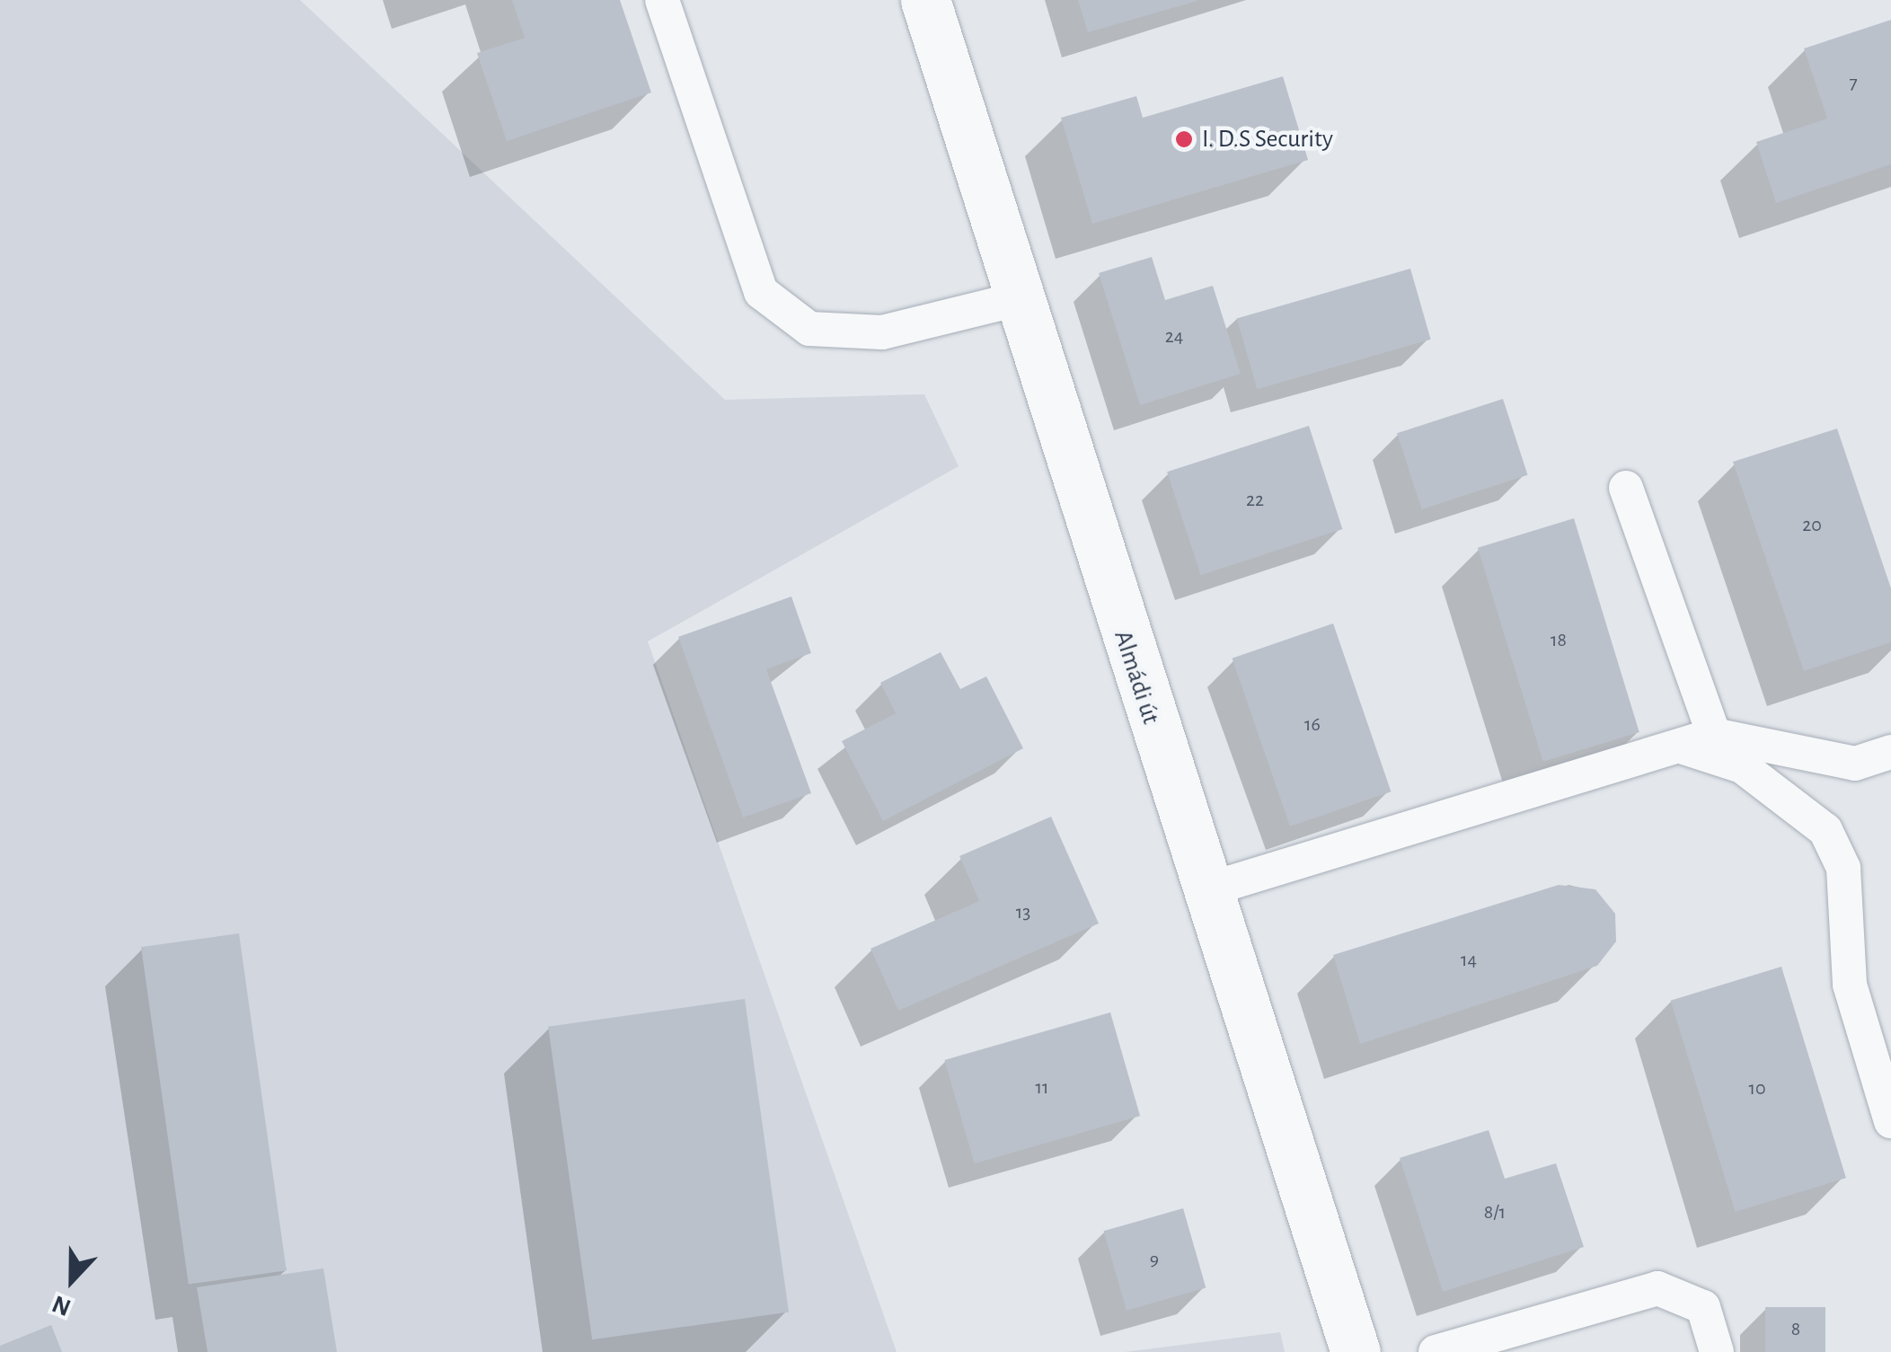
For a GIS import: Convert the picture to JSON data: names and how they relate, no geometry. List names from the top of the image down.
{
  "streets": {
    "street": ["Almádi út"]
  },
  "places": ["I. D.S Security"],
  "house_numbers": [
    "7",
    "24",
    "22",
    "20",
    "18",
    "16",
    "13",
    "14",
    "11",
    "10",
    "8/1",
    "9",
    "8"
  ],
  "north": "bottom"
}
